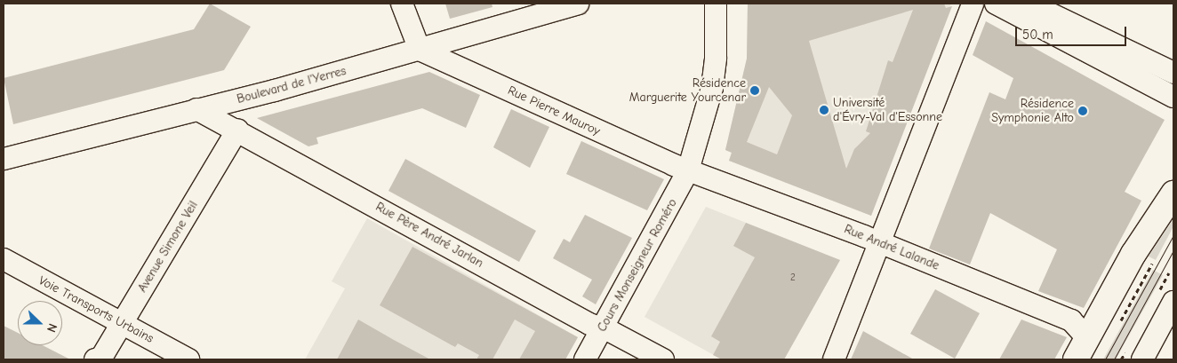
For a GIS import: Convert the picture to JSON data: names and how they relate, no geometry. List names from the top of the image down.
{
  "streets": {
    "street": [
      "Boulevard de l'Yerres",
      "Rue Pierre Mauroy",
      "Rue Père André Jarlan",
      "Avenue Simone Veil",
      "Rue André Lalande",
      "Cours Monseigneur Roméro",
      "Voie Transports Urbains"
    ]
  },
  "crossings": [
    ["Boulevard de l'Yerres", "Rue Pierre Mauroy"],
    ["Boulevard de l'Yerres", "Rue Père André Jarlan"],
    ["Rue Pierre Mauroy", "Rue André Lalande"],
    ["Rue Pierre Mauroy", "Cours Monseigneur Roméro"],
    ["Rue Père André Jarlan", "Avenue Simone Veil"],
    ["Rue Père André Jarlan", "Cours Monseigneur Roméro"],
    ["Avenue Simone Veil", "Voie Transports Urbains"],
    ["Rue André Lalande", "Cours Monseigneur Roméro"]
  ],
  "places": ["Résidence Marguerite Yourcenar", "Université d'Évry-Val d'Essonne", "Résidence Symphonie Alto"],
  "house_numbers": ["2"],
  "scale_bar": "50 m",
  "north": "right"
}
